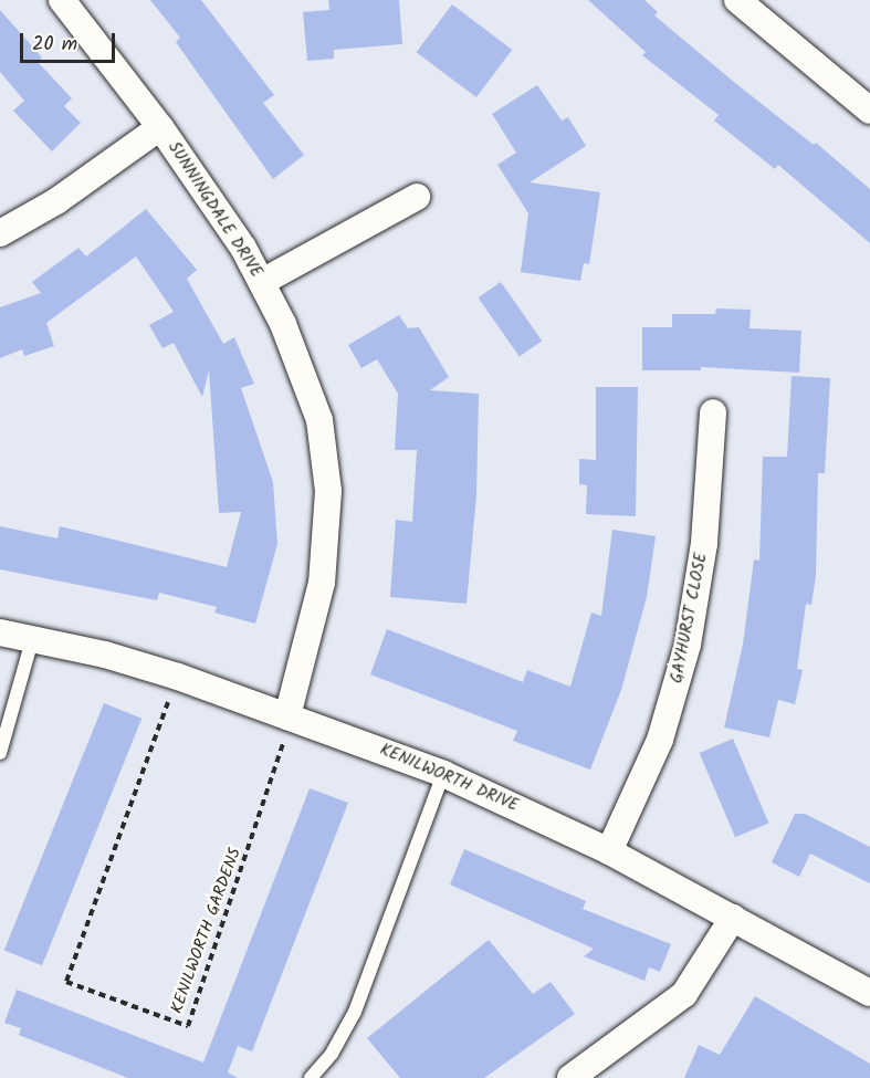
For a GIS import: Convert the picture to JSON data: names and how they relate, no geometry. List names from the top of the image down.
{
  "streets": {
    "street": ["SUNNINGDALE DRIVE", "GAYHURST CLOSE", "KENILWORTH DRIVE"],
    "path": ["KENILWORTH GARDENS"]
  },
  "crossings": [
    ["SUNNINGDALE DRIVE", "KENILWORTH DRIVE"],
    ["SUNNINGDALE DRIVE", "KENILWORTH GARDENS"],
    ["GAYHURST CLOSE", "KENILWORTH DRIVE"],
    ["KENILWORTH DRIVE", "KENILWORTH GARDENS"]
  ],
  "scale_bar": "20 m"
}
